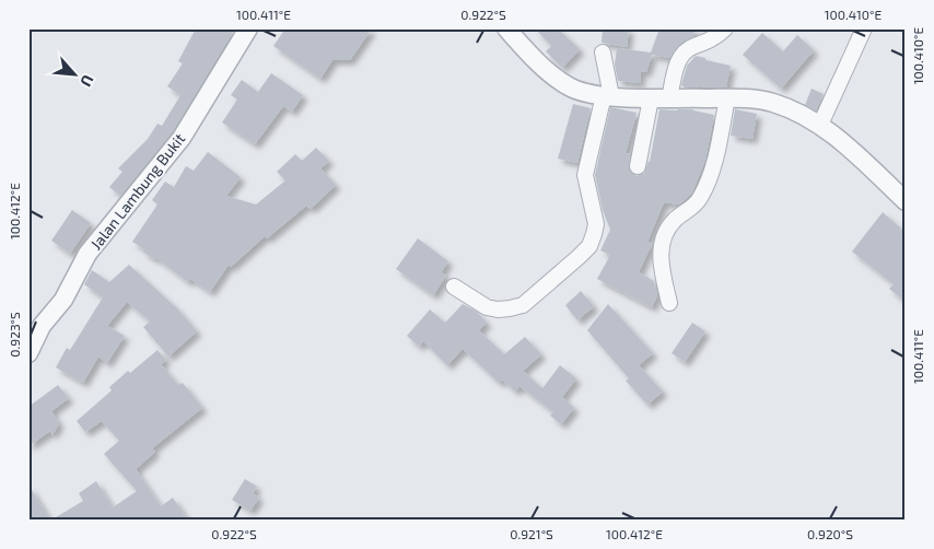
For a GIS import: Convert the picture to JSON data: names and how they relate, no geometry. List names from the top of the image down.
{
  "streets": {
    "street": ["Jalan Lambung Bukit"]
  },
  "north": "bottom right",
  "coordinates": [
    "100.411°E",
    "0.922°S",
    "100.410°E",
    "100.412°E",
    "0.923°S",
    "0.921°S",
    "0.920°S"
  ]
}
